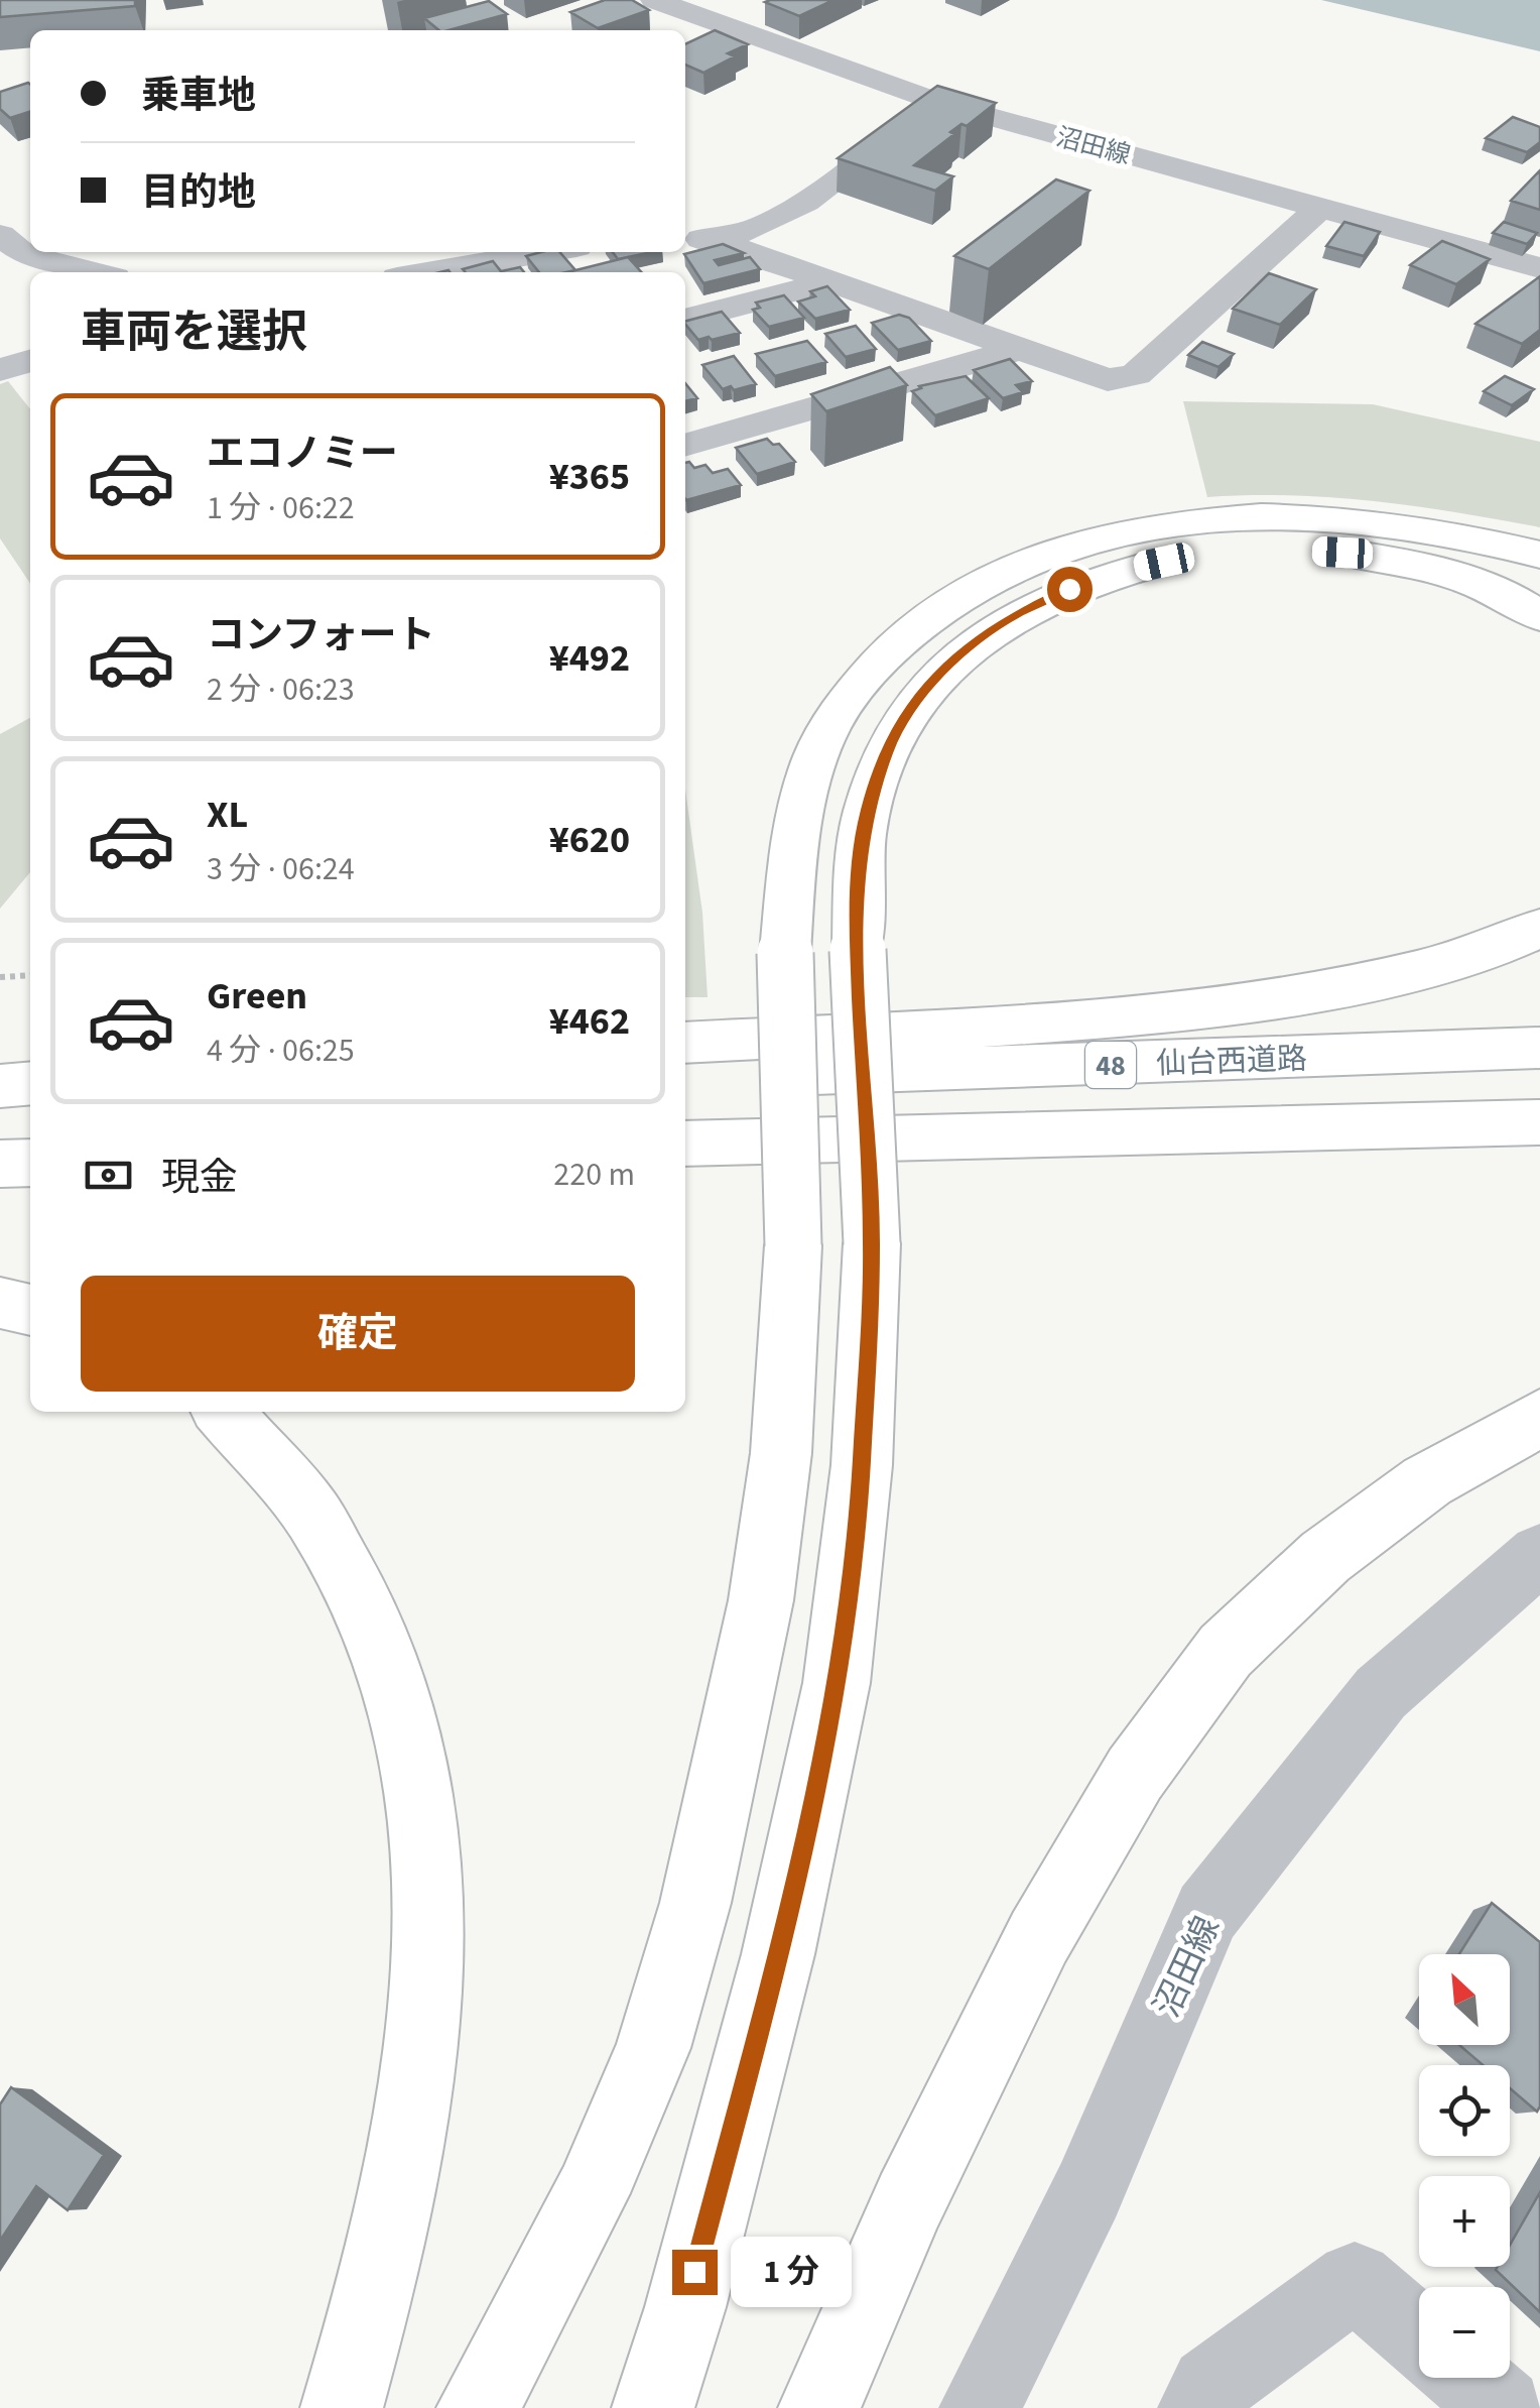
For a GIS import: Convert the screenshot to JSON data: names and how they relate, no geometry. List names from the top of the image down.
{
  "streets": {
    "highway": ["仙台西道路", "48"],
    "street": ["沼田線"]
  },
  "north": "top left",
  "page": {
    "banner": ["乗車地", "目的地"],
    "heading": "車両を選択",
    "list": [
      {
        "name": "エコノミー",
        "note": "1 分 · 06:22",
        "value": "¥365"
      },
      {
        "name": "コンフォート",
        "note": "2 分 · 06:23",
        "value": "¥492"
      },
      {
        "name": "XL",
        "note": "3 分 · 06:24",
        "value": "¥620"
      },
      {
        "name": "Green",
        "note": "4 分 · 06:25",
        "value": "¥462"
      }
    ],
    "pay": ["現金", "220 m"],
    "buttons": "確定",
    "map_buttons": ["+", "−"],
    "bubble": "1 分"
  }
}
